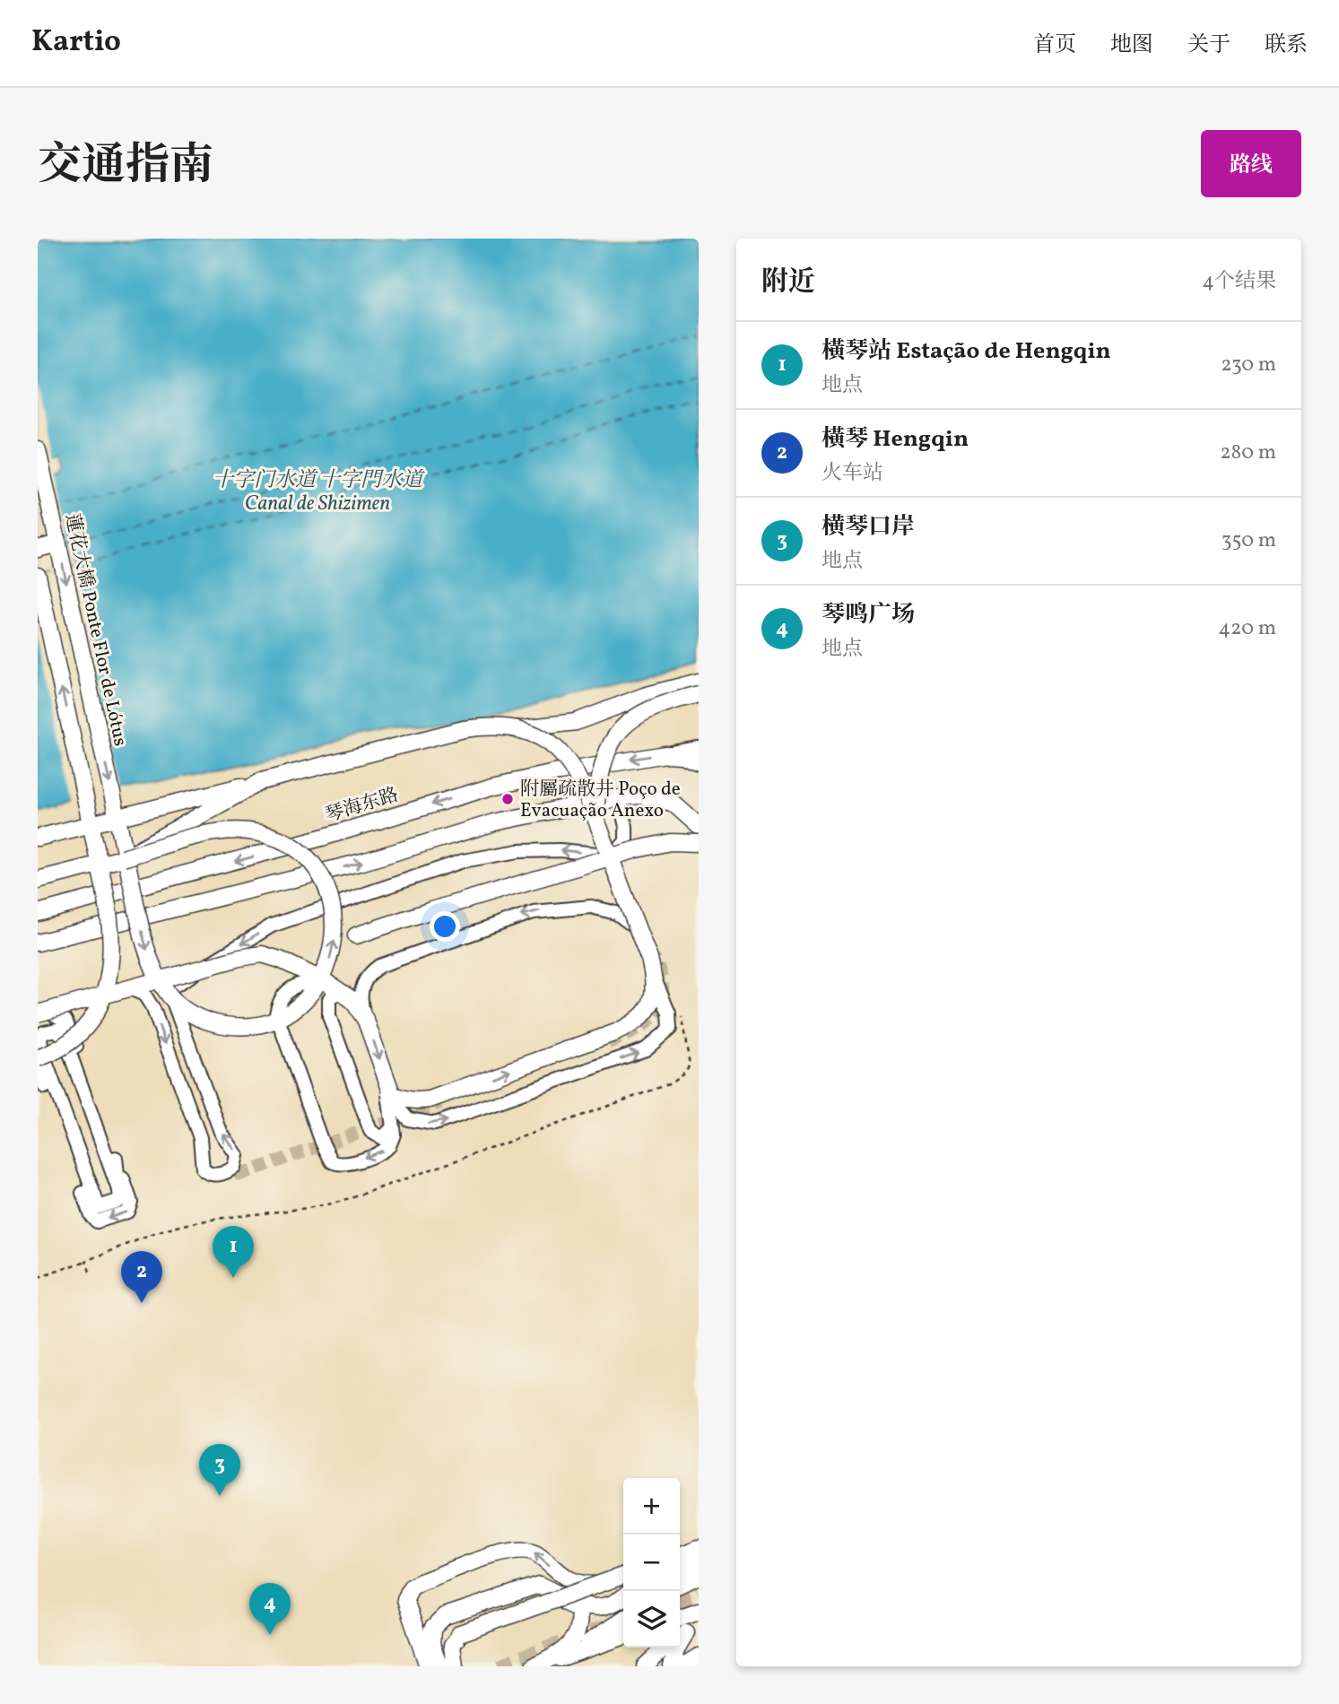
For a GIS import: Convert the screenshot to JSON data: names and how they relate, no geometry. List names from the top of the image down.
{
  "streets": {
    "main road": ["蓮花大橋 Ponte Flor de Lótus", "琴海东路"]
  },
  "water": ["十字门水道 十字門水道 Canal de Shizimen"],
  "places": ["附屬疏散井 Poço de Evacuação Anexo"],
  "page": {
    "header": "Kartio",
    "nav": [
      "首页",
      "地图",
      "关于",
      "联系"
    ],
    "title": "交通指南",
    "buttons": "路线",
    "heading": ["附近", "4个结果"],
    "list": [
      {
        "mark": "1",
        "name": "橫琴站 Estação de Hengqin",
        "note": "地点",
        "value": "230 m"
      },
      {
        "mark": "2",
        "name": "橫琴 Hengqin",
        "note": "火车站",
        "value": "280 m"
      },
      {
        "mark": "3",
        "name": "横琴口岸",
        "note": "地点",
        "value": "350 m"
      },
      {
        "mark": "4",
        "name": "琴鸣广场",
        "note": "地点",
        "value": "420 m"
      }
    ],
    "pins": [
      "1",
      "2",
      "3",
      "4"
    ],
    "map_buttons": ["+", "−"]
  }
}
